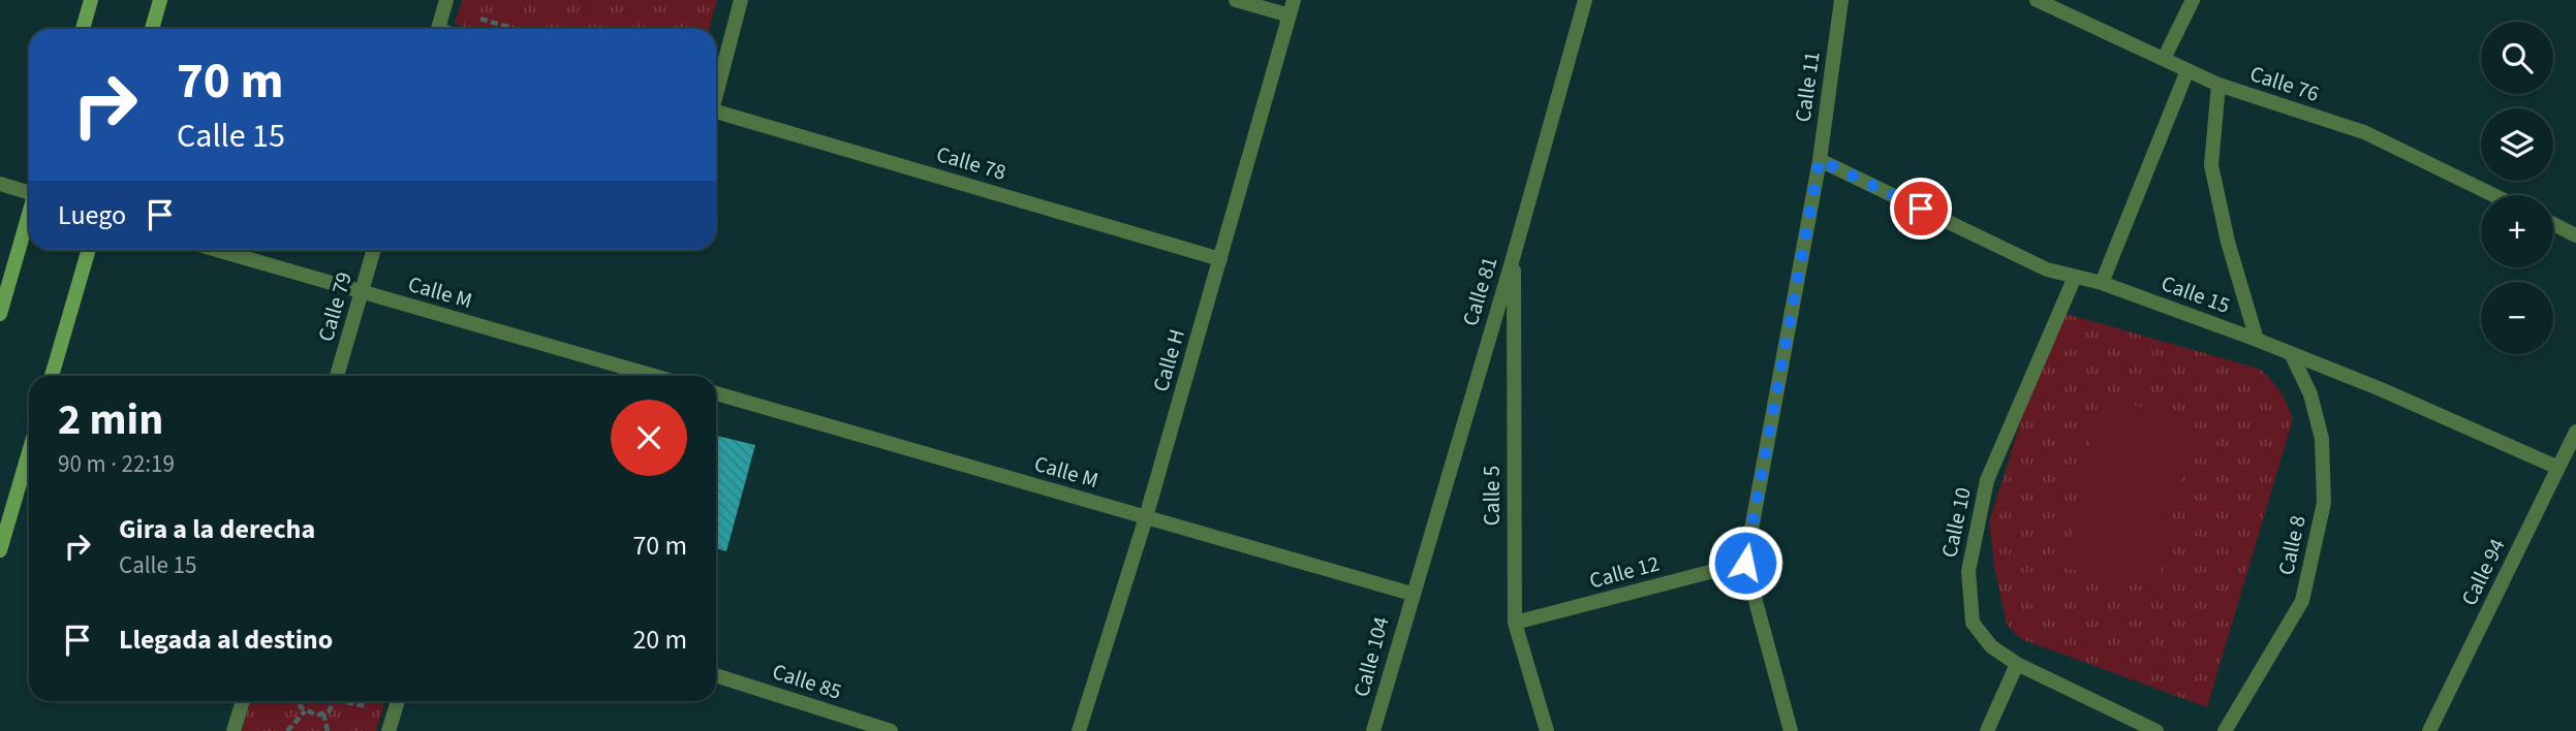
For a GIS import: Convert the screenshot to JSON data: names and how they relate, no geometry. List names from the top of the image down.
{
  "streets": {
    "street": [
      "Calle 76",
      "Calle 11",
      "Calle 78",
      "Calle 81",
      "Calle M",
      "Calle 15",
      "Calle 79",
      "Calle H",
      "Calle 5",
      "Calle 10",
      "Calle 8",
      "Calle 12",
      "Calle 94",
      "Calle 104",
      "Calle 85"
    ]
  },
  "crossings": [
    ["Calle 11", "Calle 15"],
    ["Calle 11", "Calle 12"],
    ["Calle 78", "Calle H"],
    ["Calle 81", "Calle M"],
    ["Calle 81", "Calle 5"],
    ["Calle 81", "Calle 104"],
    ["Calle M", "Calle 79"],
    ["Calle M", "Calle H"],
    ["Calle M", "Calle 104"],
    ["Calle 15", "Calle 10"],
    ["Calle 15", "Calle 8"],
    ["Calle 15", "Calle 94"],
    ["Calle 5", "Calle 12"]
  ],
  "page": {
    "map_buttons": ["+", "−"],
    "turn": ["70 m", "Calle 15"],
    "then": "Luego",
    "heading": ["2 min", "90 m · 22:19"],
    "list": [
      {
        "name": "Gira a la derecha",
        "note": "Calle 15",
        "value": "70 m"
      },
      {
        "name": "Llegada al destino",
        "value": "20 m"
      }
    ]
  }
}
